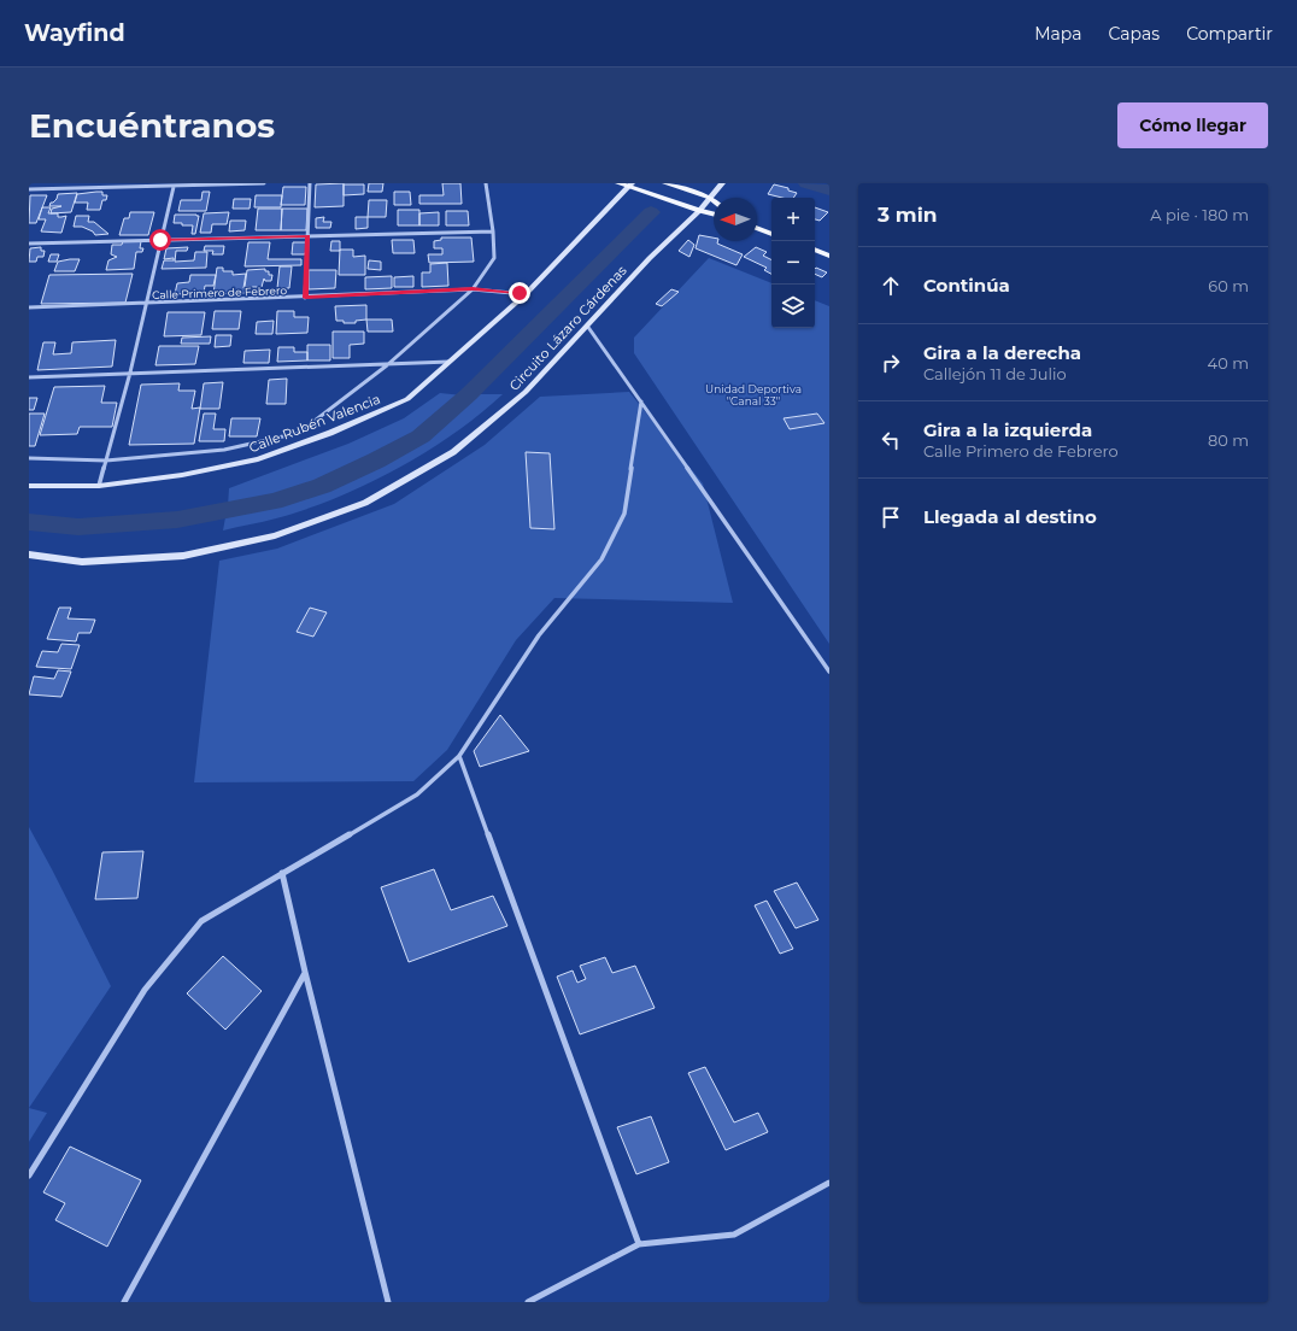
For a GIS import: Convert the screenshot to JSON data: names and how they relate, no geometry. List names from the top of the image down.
{
  "streets": {
    "street": ["Calle Primero de Febrero", "Circuito Lázaro Cárdenas", "Calle Rubén Valencia"]
  },
  "crossings": [
    ["Calle Primero de Febrero", "Calle Rubén Valencia"]
  ],
  "parks": ["Unidad Deportiva \"Canal 33\""],
  "north": "left",
  "page": {
    "header": "Wayfind",
    "nav": ["Mapa", "Capas", "Compartir"],
    "buttons": "Cómo llegar",
    "title": "Encuéntranos",
    "heading": ["3 min", "A pie · 180 m"],
    "map_buttons": ["+", "−"],
    "list": [
      ["Continúa", "60 m"],
      ["Gira a la derecha", "Callejón 11 de Julio", "40 m"],
      ["Gira a la izquierda", "Calle Primero de Febrero", "80 m"],
      "Llegada al destino"
    ]
  }
}
